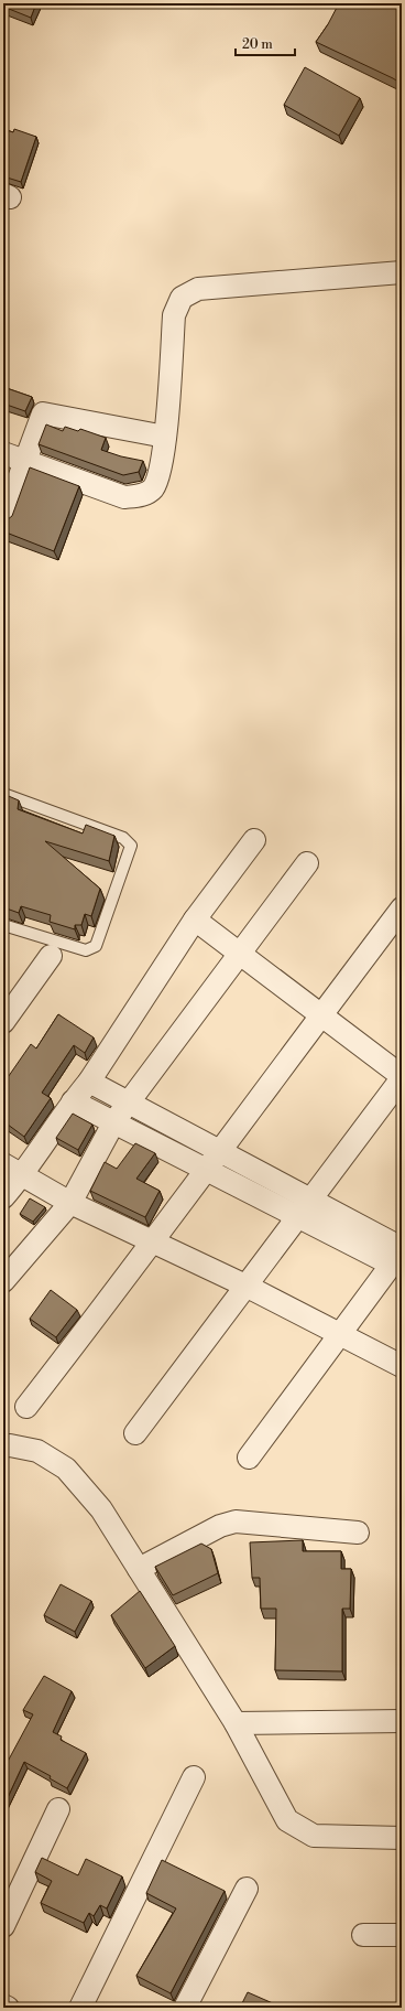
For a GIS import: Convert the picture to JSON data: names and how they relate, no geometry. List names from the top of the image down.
{
  "scale_bar": "20 m"
}
